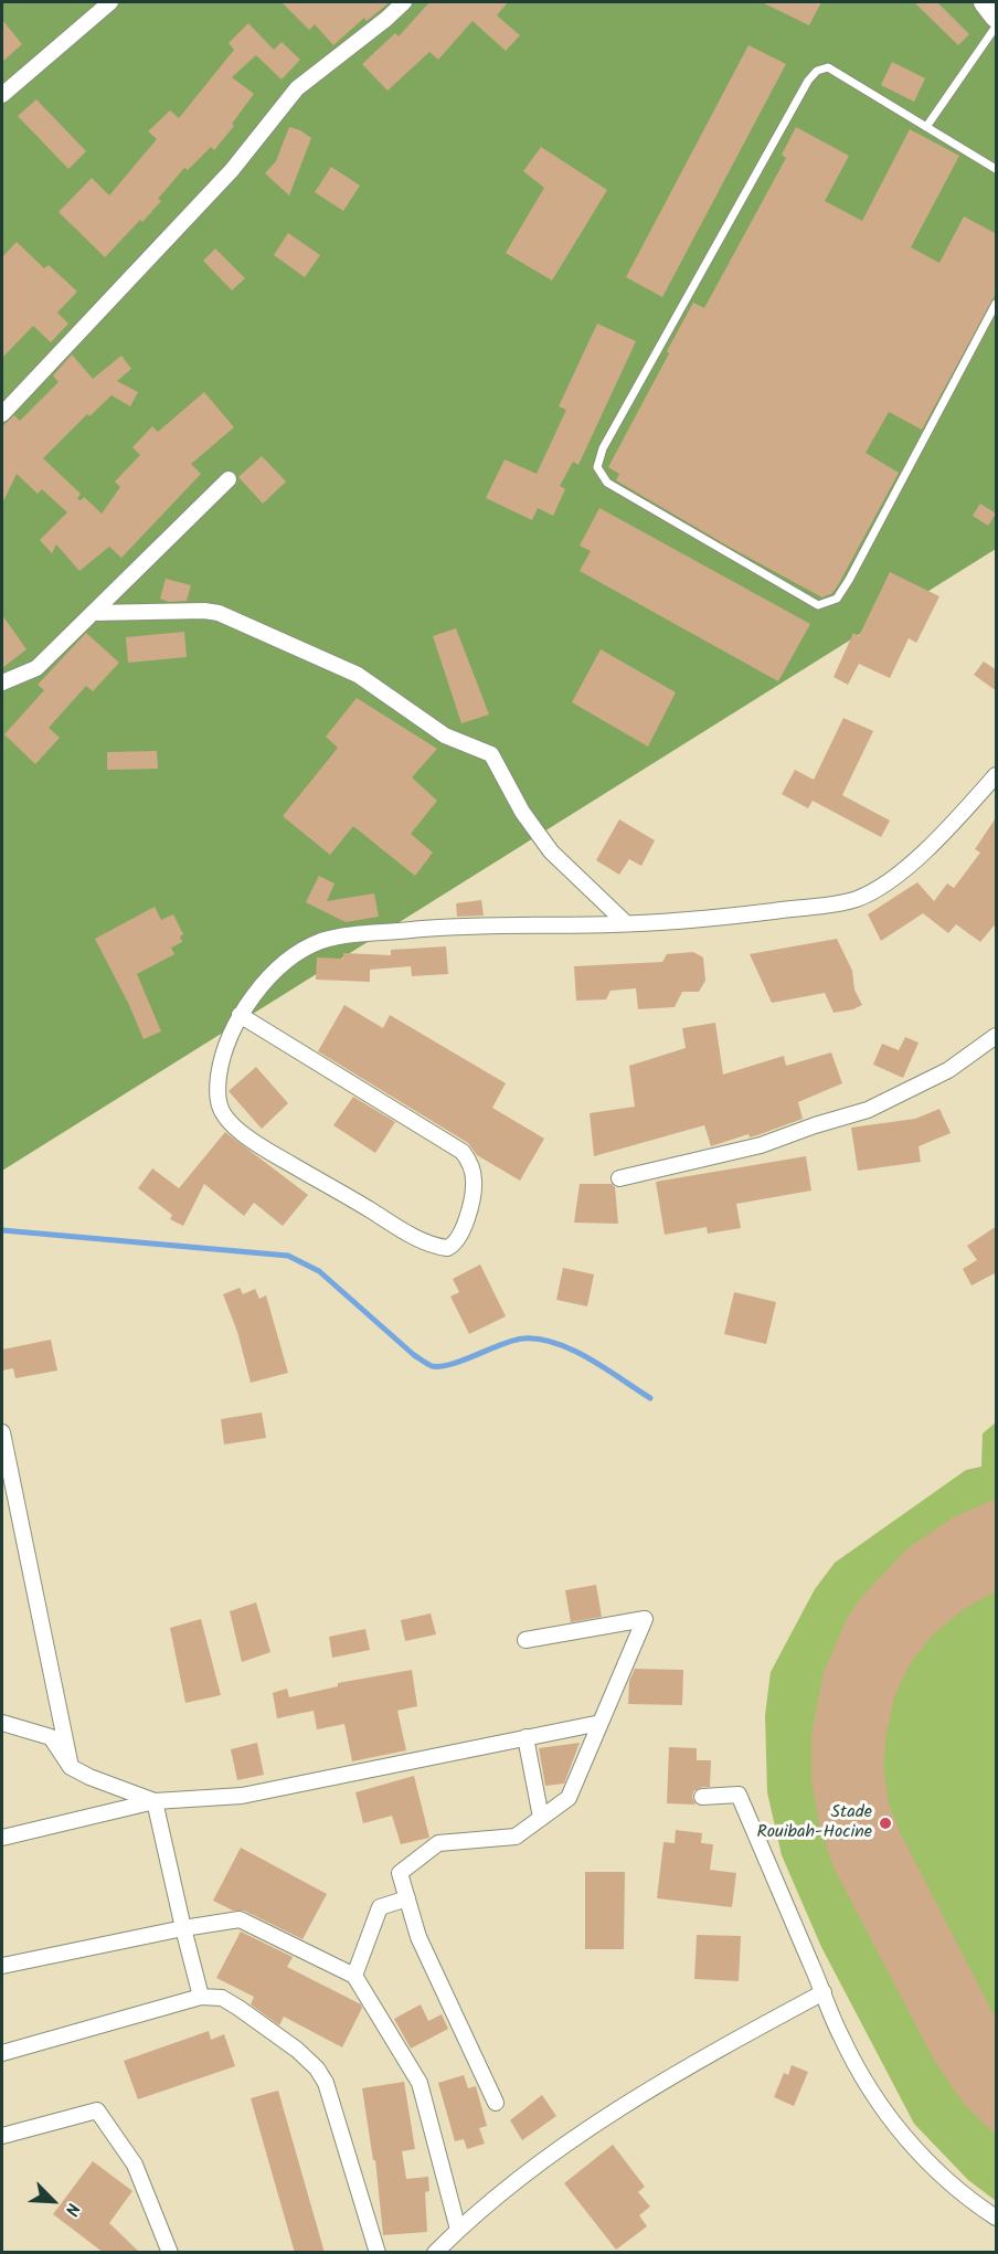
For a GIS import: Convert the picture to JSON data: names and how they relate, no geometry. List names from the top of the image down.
{
  "places": ["Stade Rouibah-Hocine"],
  "north": "bottom right"
}
